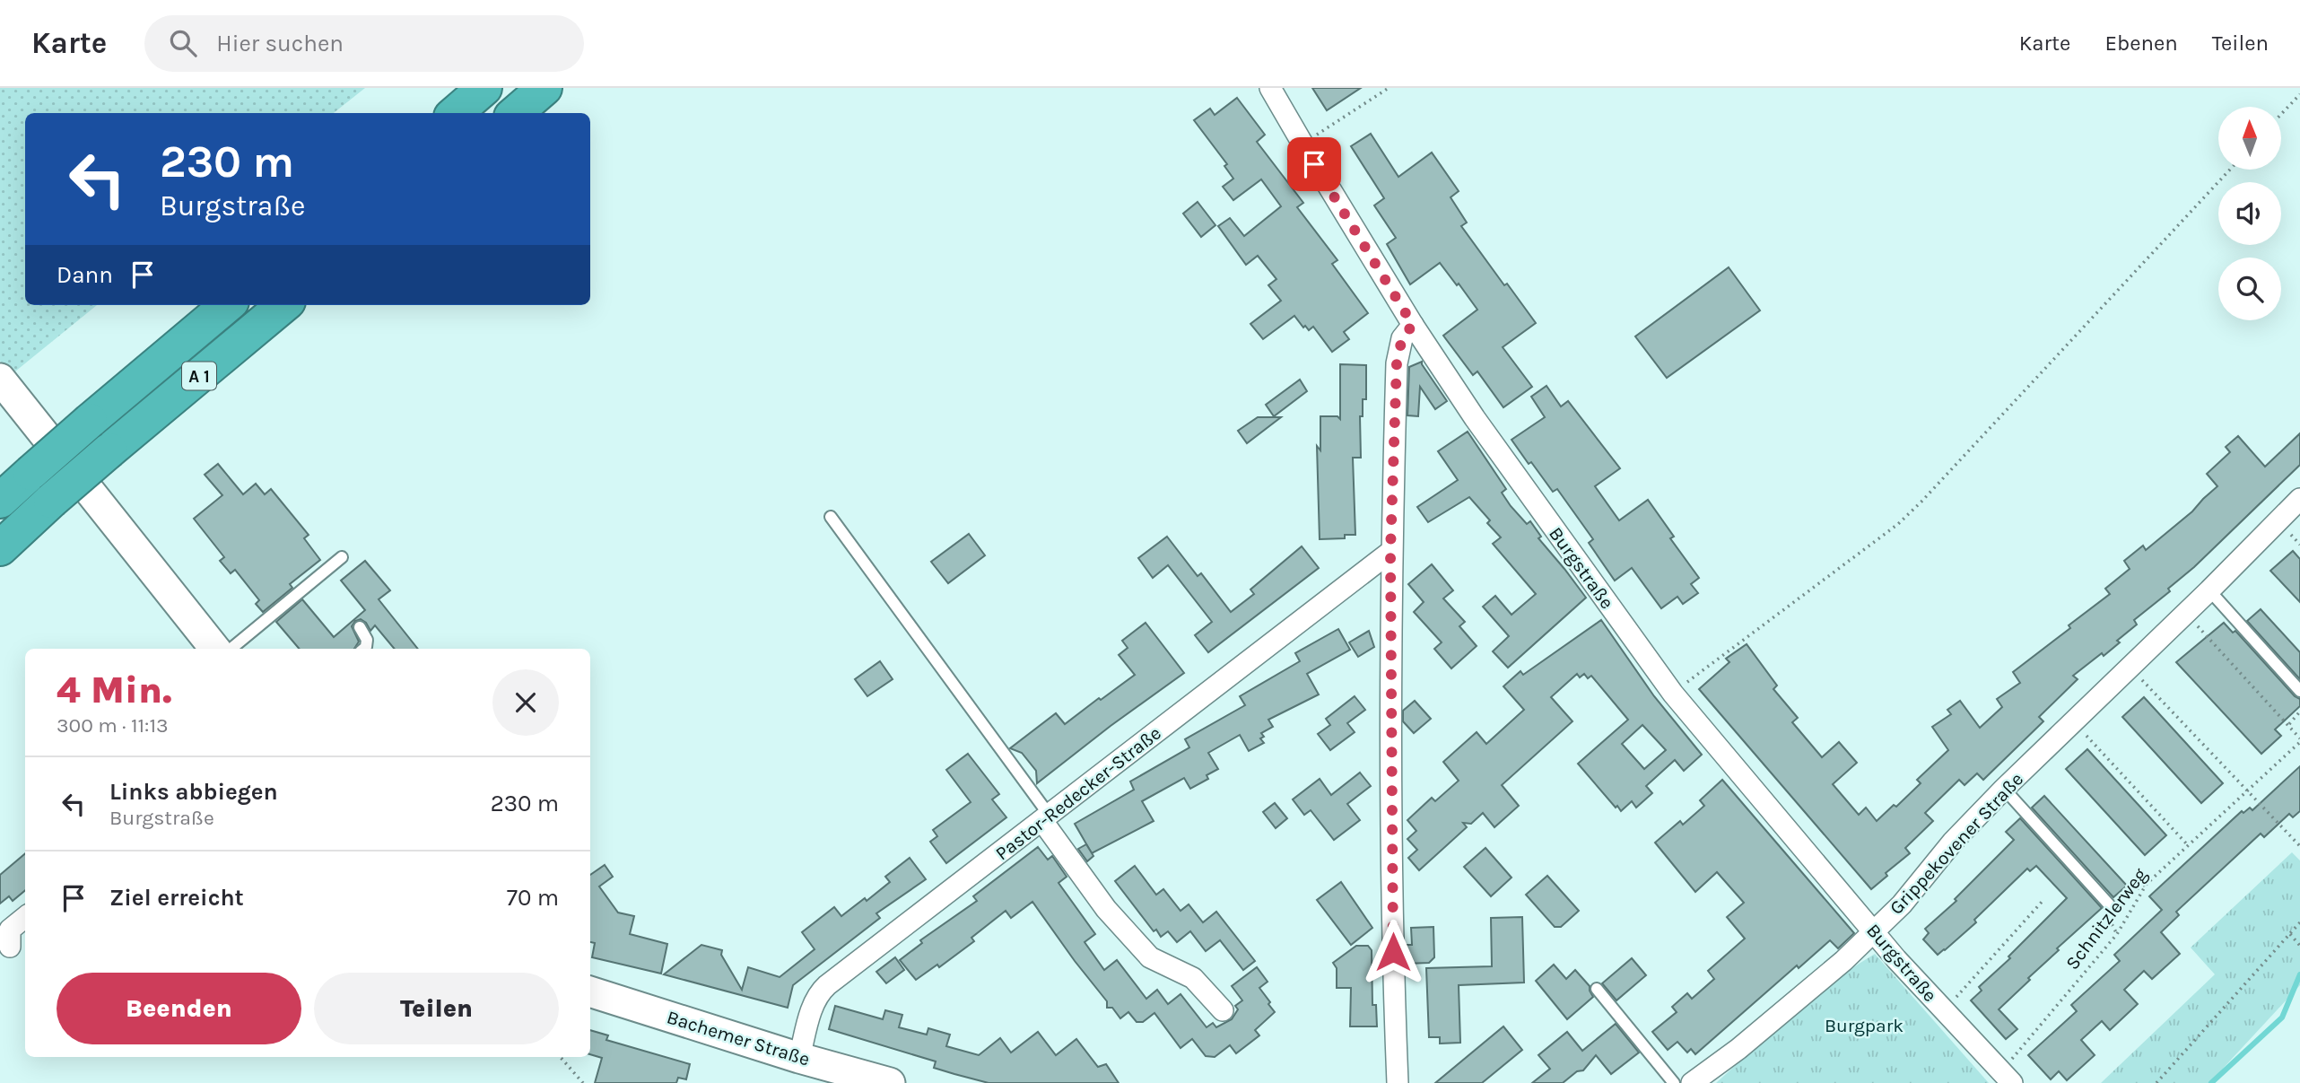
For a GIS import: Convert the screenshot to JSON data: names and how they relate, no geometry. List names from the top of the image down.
{
  "streets": {
    "highway": ["A 1"],
    "street": [
      "Burgstraße",
      "Pastor-Redecker-Straße",
      "Grippekovener Straße",
      "Bachemer Straße"
    ],
    "path": ["Schnitzlerweg"]
  },
  "crossings": [
    ["Burgstraße", "Grippekovener Straße"],
    ["Burgstraße", "Schnitzlerweg"],
    ["Pastor-Redecker-Straße", "Bachemer Straße"]
  ],
  "parks": ["Burgpark"],
  "north": "top",
  "page": {
    "header": "Karte",
    "search": "Hier suchen",
    "nav": ["Karte", "Ebenen", "Teilen"],
    "turn": ["230 m", "Burgstraße"],
    "then": "Dann",
    "heading": ["4 Min.", "300 m · 11:13"],
    "list": [
      {
        "name": "Links abbiegen",
        "note": "Burgstraße",
        "value": "230 m"
      },
      {
        "name": "Ziel erreicht",
        "value": "70 m"
      }
    ],
    "buttons": ["Beenden", "Teilen"]
  }
}
